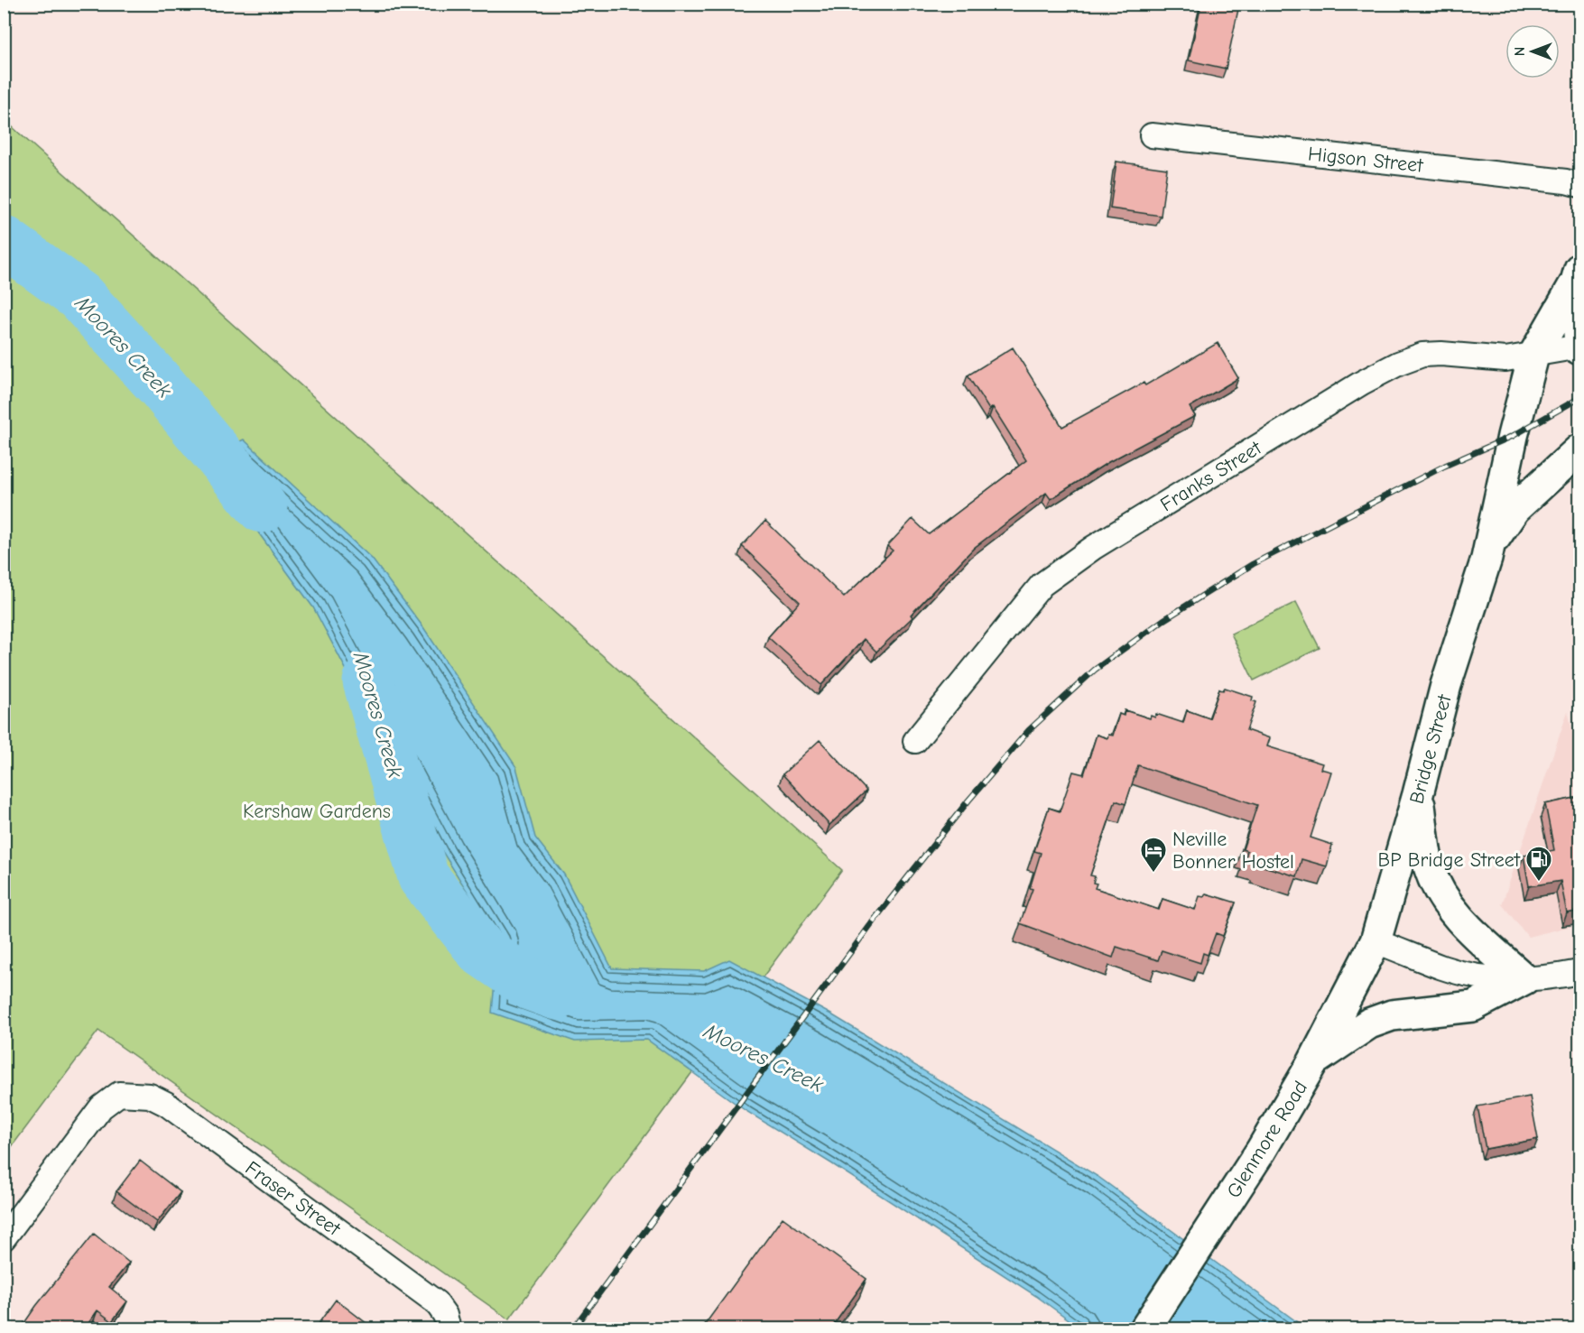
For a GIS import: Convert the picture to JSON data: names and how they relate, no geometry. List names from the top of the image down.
{
  "streets": {
    "street": [
      "Higson Street",
      "Franks Street",
      "Bridge Street",
      "Glenmore Road",
      "Fraser Street"
    ]
  },
  "crossings": [
    ["Franks Street", "Bridge Street"],
    ["Bridge Street", "Glenmore Road"]
  ],
  "water": ["Moores Creek"],
  "parks": ["Kershaw Gardens"],
  "places": {
    "hotel": ["Neville Bonner Hostel"],
    "fuel station": ["BP Bridge Street"]
  },
  "north": "left"
}
